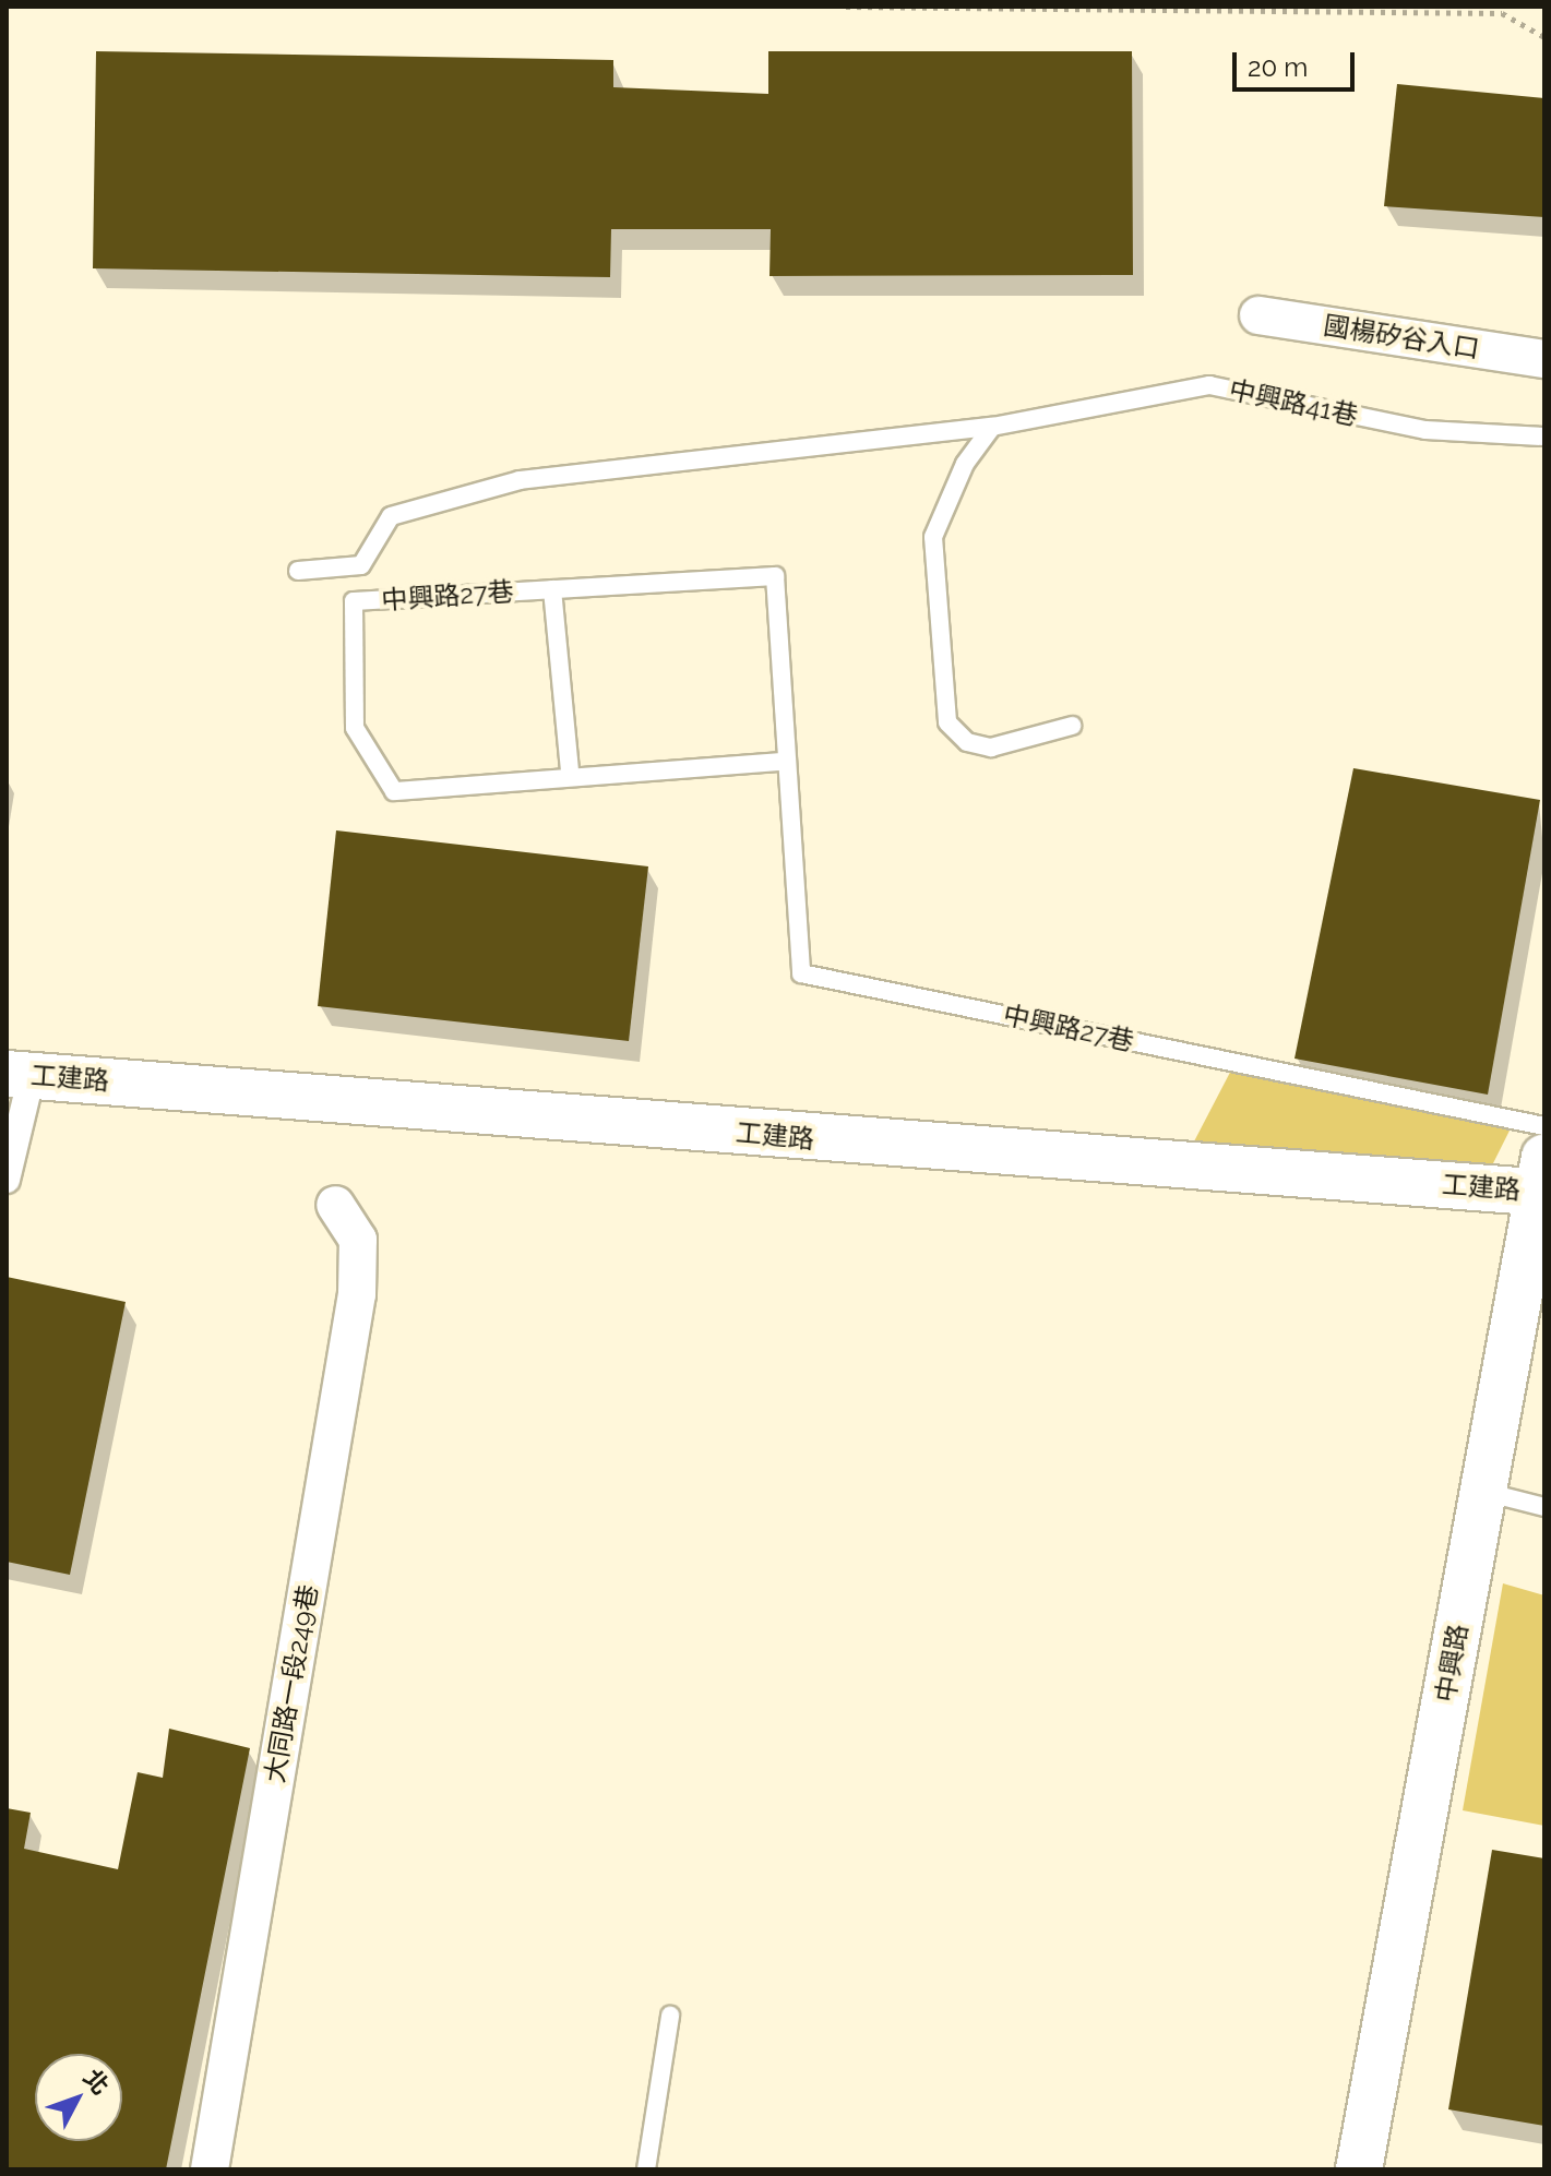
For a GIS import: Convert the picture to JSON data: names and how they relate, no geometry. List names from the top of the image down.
{
  "streets": {
    "street": [
      "國楊矽谷入口",
      "工建路",
      "中興路",
      "大同路一段249巷"
    ],
    "lane": ["中興路41巷", "中興路27巷"]
  },
  "crossings": [
    ["工建路", "中興路"]
  ],
  "scale_bar": "20 m",
  "north": "top right"
}
